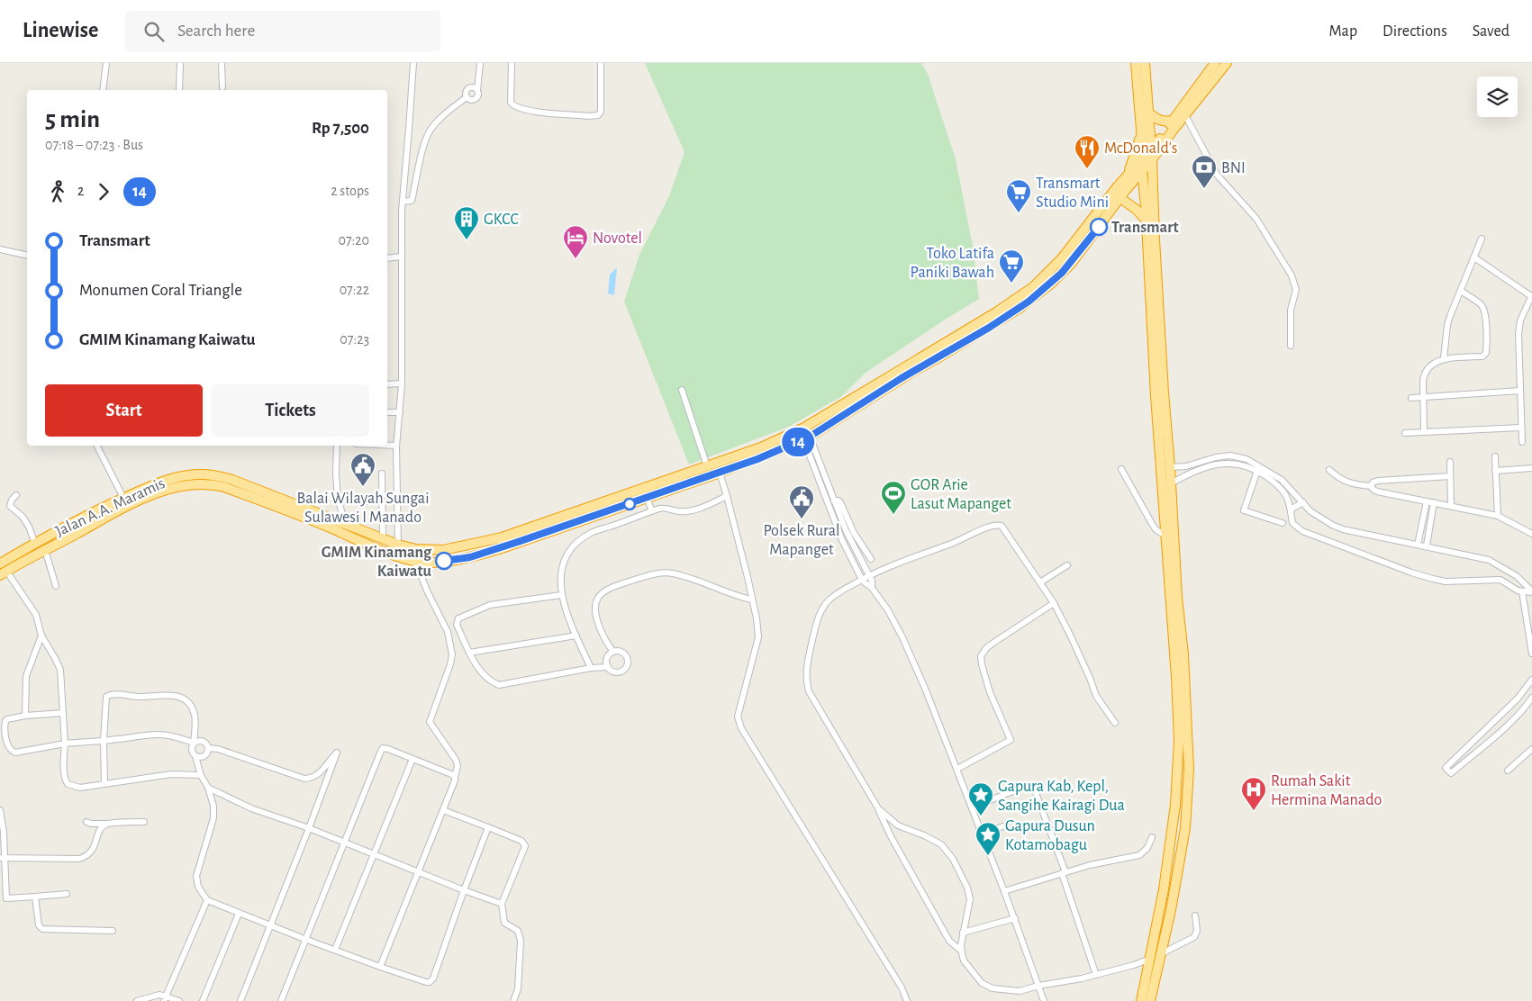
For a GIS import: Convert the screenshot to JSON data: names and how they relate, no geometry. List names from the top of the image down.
{
  "streets": {
    "highway": ["Jalan A.A. Maramis"]
  },
  "places": {
    "restaurant": ["McDonald's"],
    "bank": ["BNI"],
    "supermarket": ["Transmart Studio Mini", "Toko Latifa Paniki Bawah"],
    "other": ["Transmart", "GMIM Kinamang Kaiwatu"],
    "building": ["GKCC"],
    "hotel": ["Novotel"],
    "public building": ["Balai Wilayah Sungai Sulawesi I Manado", "Polsek Rural Mapanget"],
    "sports": ["GOR Arie Lasut Mapanget"],
    "hospital": ["Rumah Sakit Hermina Manado"],
    "place": ["Gapura Kab, Kepl, Sangihe Kairagi Dua", "Gapura Dusun Kotamobagu"]
  },
  "lines": ["bus line 14"],
  "page": {
    "header": "Linewise",
    "search": "Search here",
    "nav": ["Map", "Directions", "Saved"],
    "on_map": "14",
    "heading": ["5 min", "07:18 – 07:23 · Bus", "Rp 7,500"],
    "legs": ["2", "14", "2 stops"],
    "list": [
      {
        "name": "Transmart",
        "value": "07:20"
      },
      {
        "name": "Monumen Coral Triangle",
        "value": "07:22"
      },
      {
        "name": "GMIM Kinamang Kaiwatu",
        "value": "07:23"
      }
    ],
    "buttons": ["Start", "Tickets"]
  }
}
